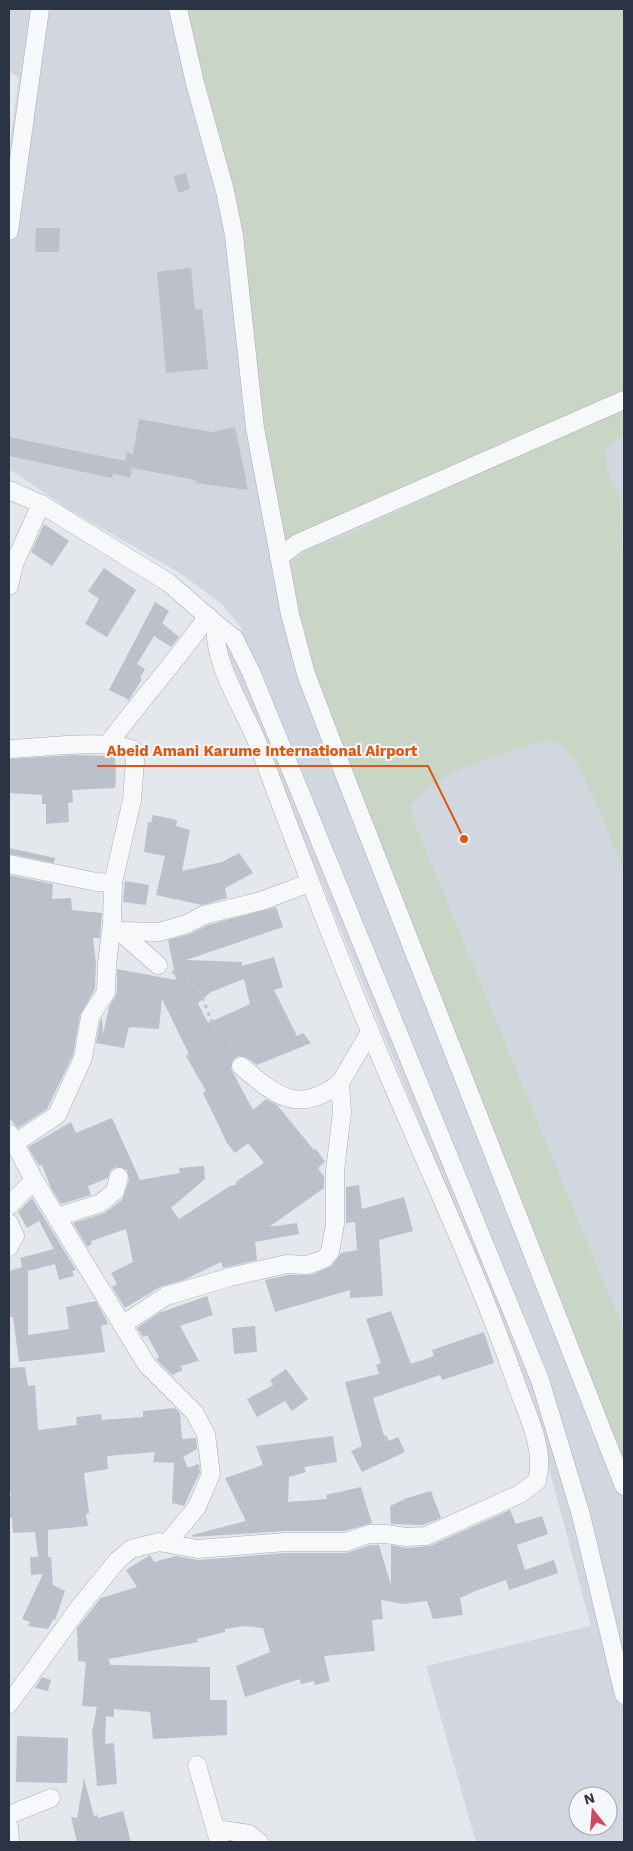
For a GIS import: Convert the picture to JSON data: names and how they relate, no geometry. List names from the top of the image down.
{
  "places": ["Abeid Amani Karume International Airport"],
  "north": "top"
}
